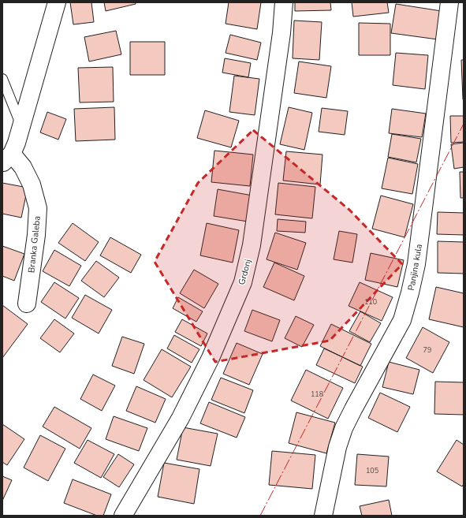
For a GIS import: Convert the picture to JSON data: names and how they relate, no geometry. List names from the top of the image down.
{
  "streets": {
    "street": ["Branka Galeba", "Panjina kula", "Grdonj"]
  },
  "house_numbers": [
    "110",
    "79",
    "118",
    "105"
  ]
}
